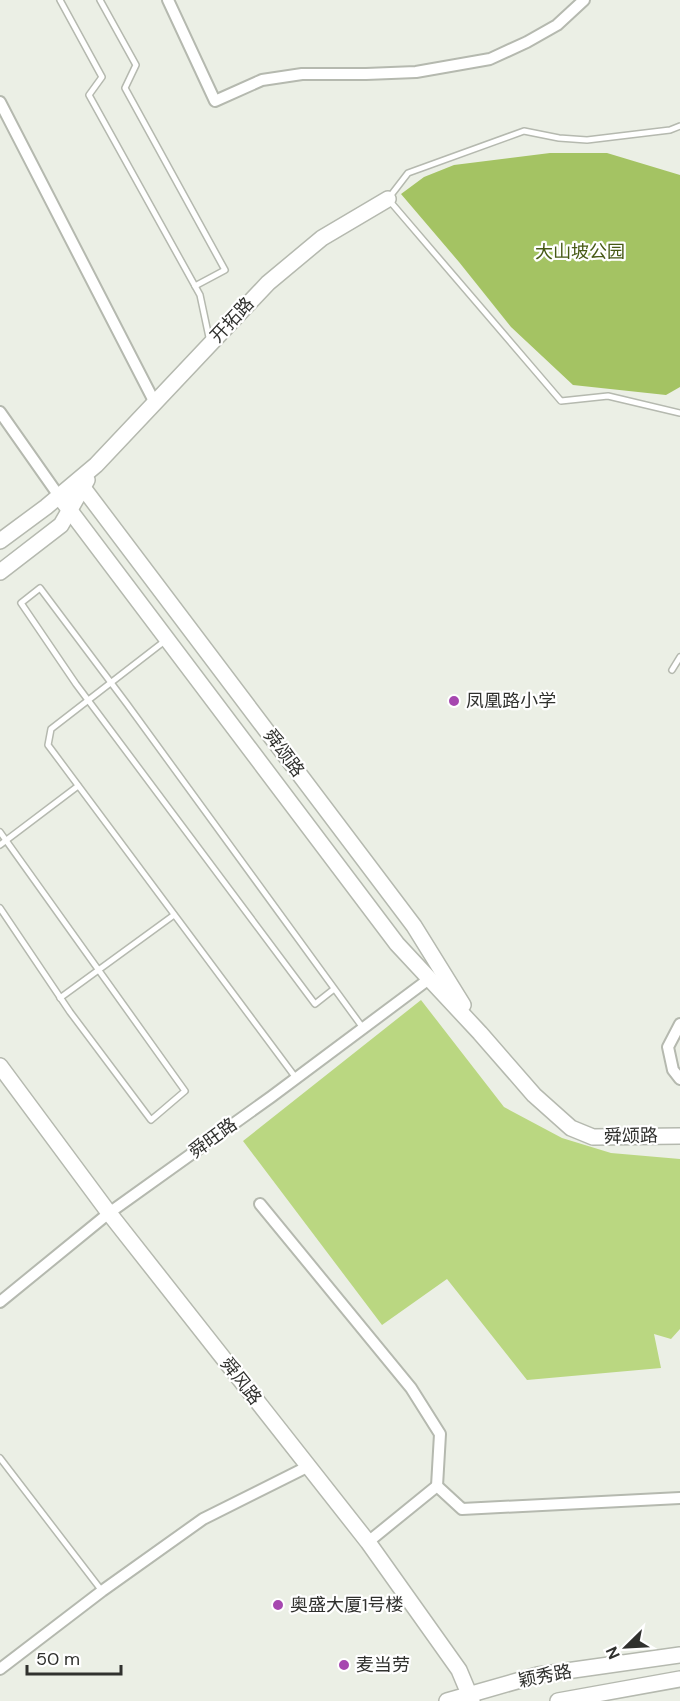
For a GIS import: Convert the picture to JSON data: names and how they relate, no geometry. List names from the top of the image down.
{
  "streets": {
    "main road": [
      "开拓路",
      "舜颂路",
      "舜风路",
      "颖秀路"
    ],
    "street": ["舜旺路"]
  },
  "crossings": [
    ["开拓路", "舜颂路"],
    ["舜颂路", "舜旺路"],
    ["舜旺路", "舜风路"],
    ["舜风路", "颖秀路"]
  ],
  "parks": ["大山坡公园"],
  "places": ["凤凰路小学", "奥盛大厦1号楼", "麦当劳"],
  "scale_bar": "50 m",
  "north": "bottom left"
}
